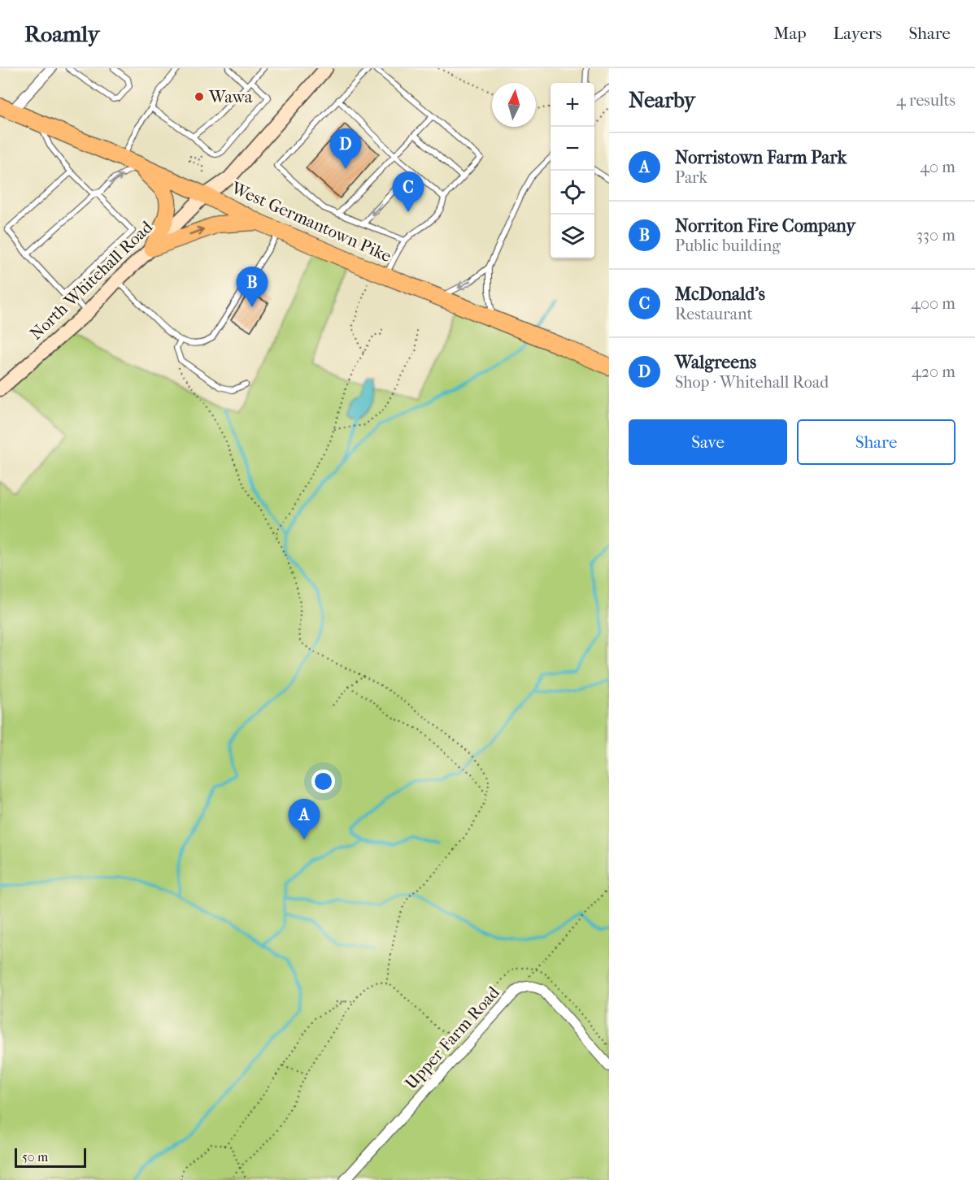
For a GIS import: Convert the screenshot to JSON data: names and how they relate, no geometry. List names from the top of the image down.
{
  "streets": {
    "main road": ["West Germantown Pike", "North Whitehall Road"],
    "street": ["Upper Farm Road"]
  },
  "crossings": [
    ["West Germantown Pike", "North Whitehall Road"]
  ],
  "places": ["Wawa"],
  "scale_bar": "50 m",
  "north": "top",
  "page": {
    "header": "Roamly",
    "nav": ["Map", "Layers", "Share"],
    "heading": ["Nearby", "4 results"],
    "map_buttons": ["+", "−"],
    "pins": [
      "D",
      "C",
      "B",
      "A"
    ],
    "list": [
      {
        "mark": "A",
        "name": "Norristown Farm Park",
        "note": "Park",
        "value": "40 m"
      },
      {
        "mark": "B",
        "name": "Norriton Fire Company",
        "note": "Public building",
        "value": "330 m"
      },
      {
        "mark": "C",
        "name": "McDonald's",
        "note": "Restaurant",
        "value": "400 m"
      },
      {
        "mark": "D",
        "name": "Walgreens",
        "note": "Shop · Whitehall Road",
        "value": "420 m"
      }
    ],
    "buttons": ["Save", "Share"],
    "scale": "50 m"
  }
}
